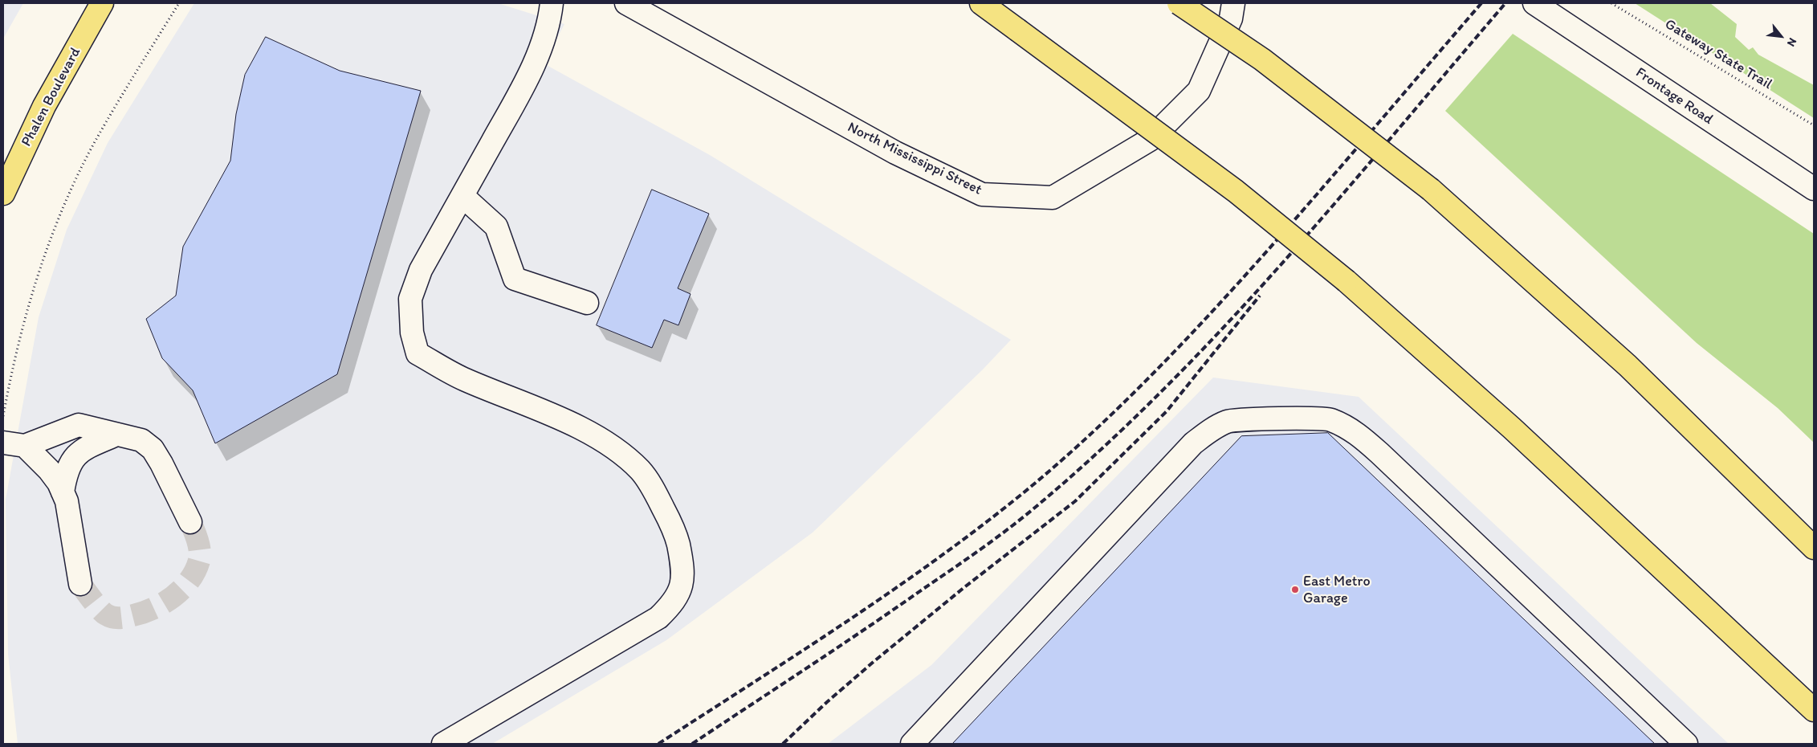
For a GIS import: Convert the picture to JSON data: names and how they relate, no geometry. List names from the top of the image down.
{
  "streets": {
    "main road": ["Phalen Boulevard"],
    "street": ["Frontage Road", "North Mississippi Street"],
    "path": ["Gateway State Trail"]
  },
  "places": ["East Metro Garage"],
  "north": "bottom right"
}
